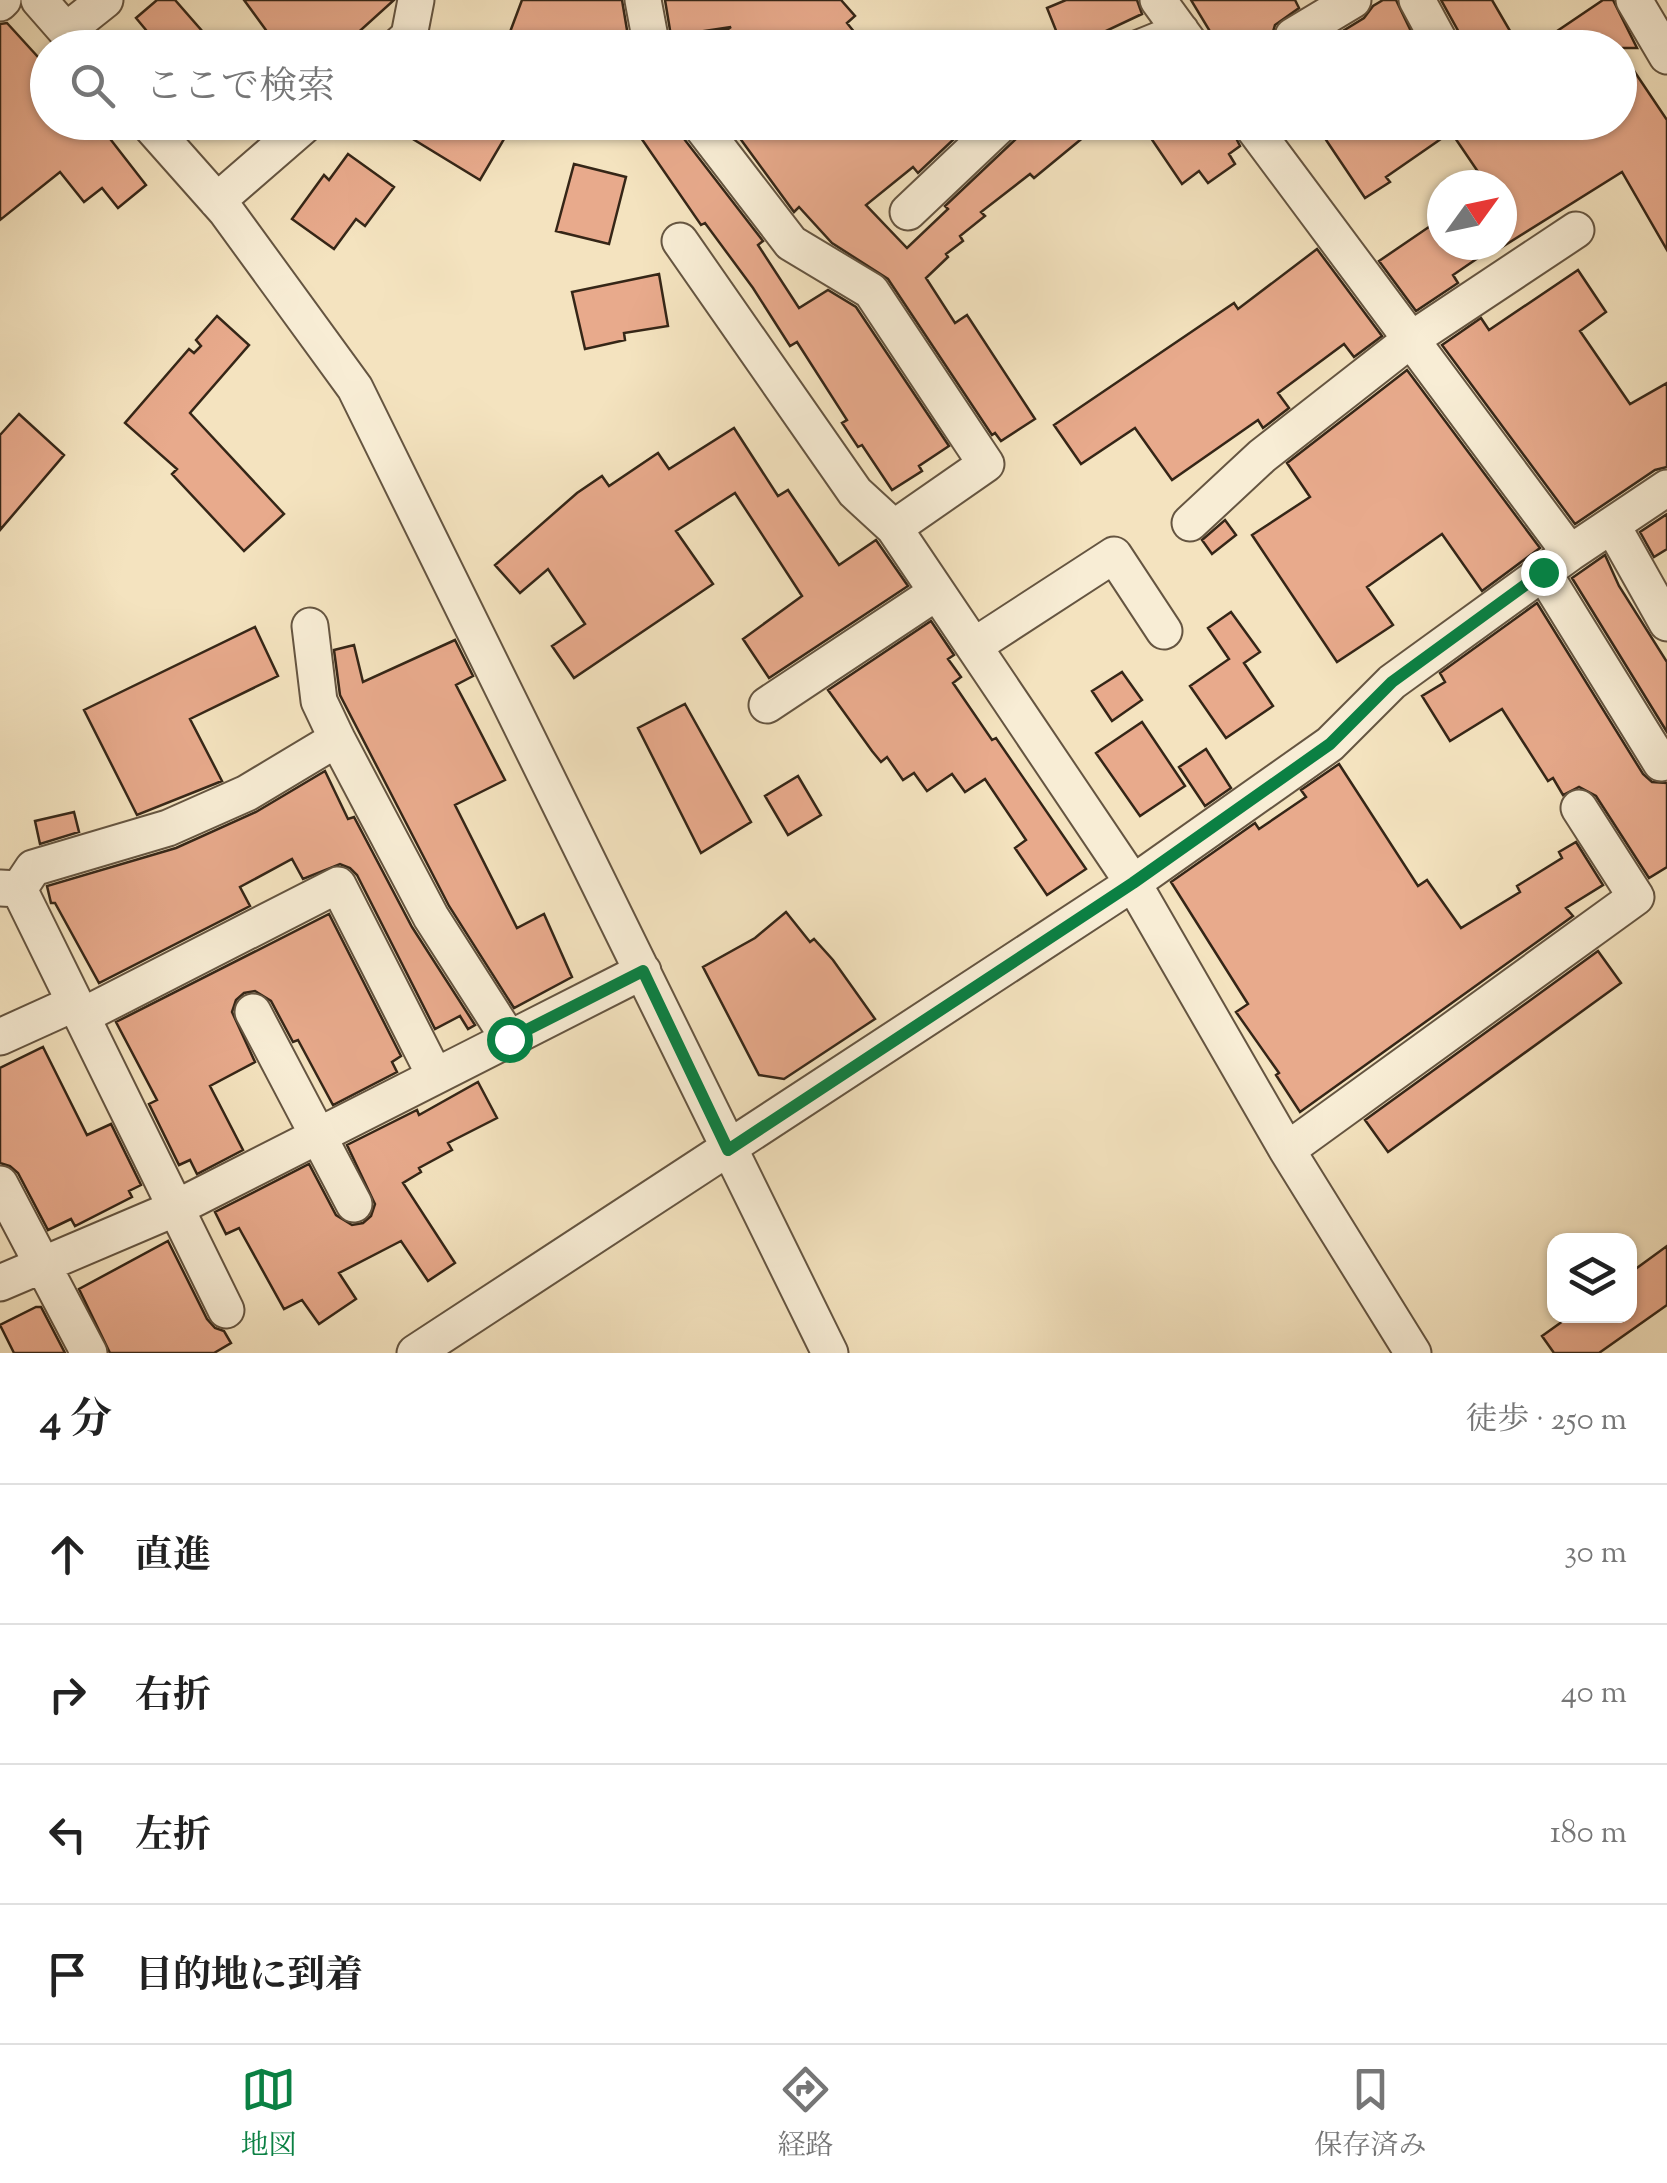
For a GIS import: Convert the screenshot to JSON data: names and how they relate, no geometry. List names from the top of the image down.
{
  "north": "top right",
  "page": {
    "search": "ここで検索",
    "heading": ["4 分", "徒歩 · 250 m"],
    "list": [
      ["直進", "30 m"],
      ["右折", "40 m"],
      ["左折", "180 m"],
      "目的地に到着"
    ],
    "nav": ["地図", "経路", "保存済み"]
  }
}
